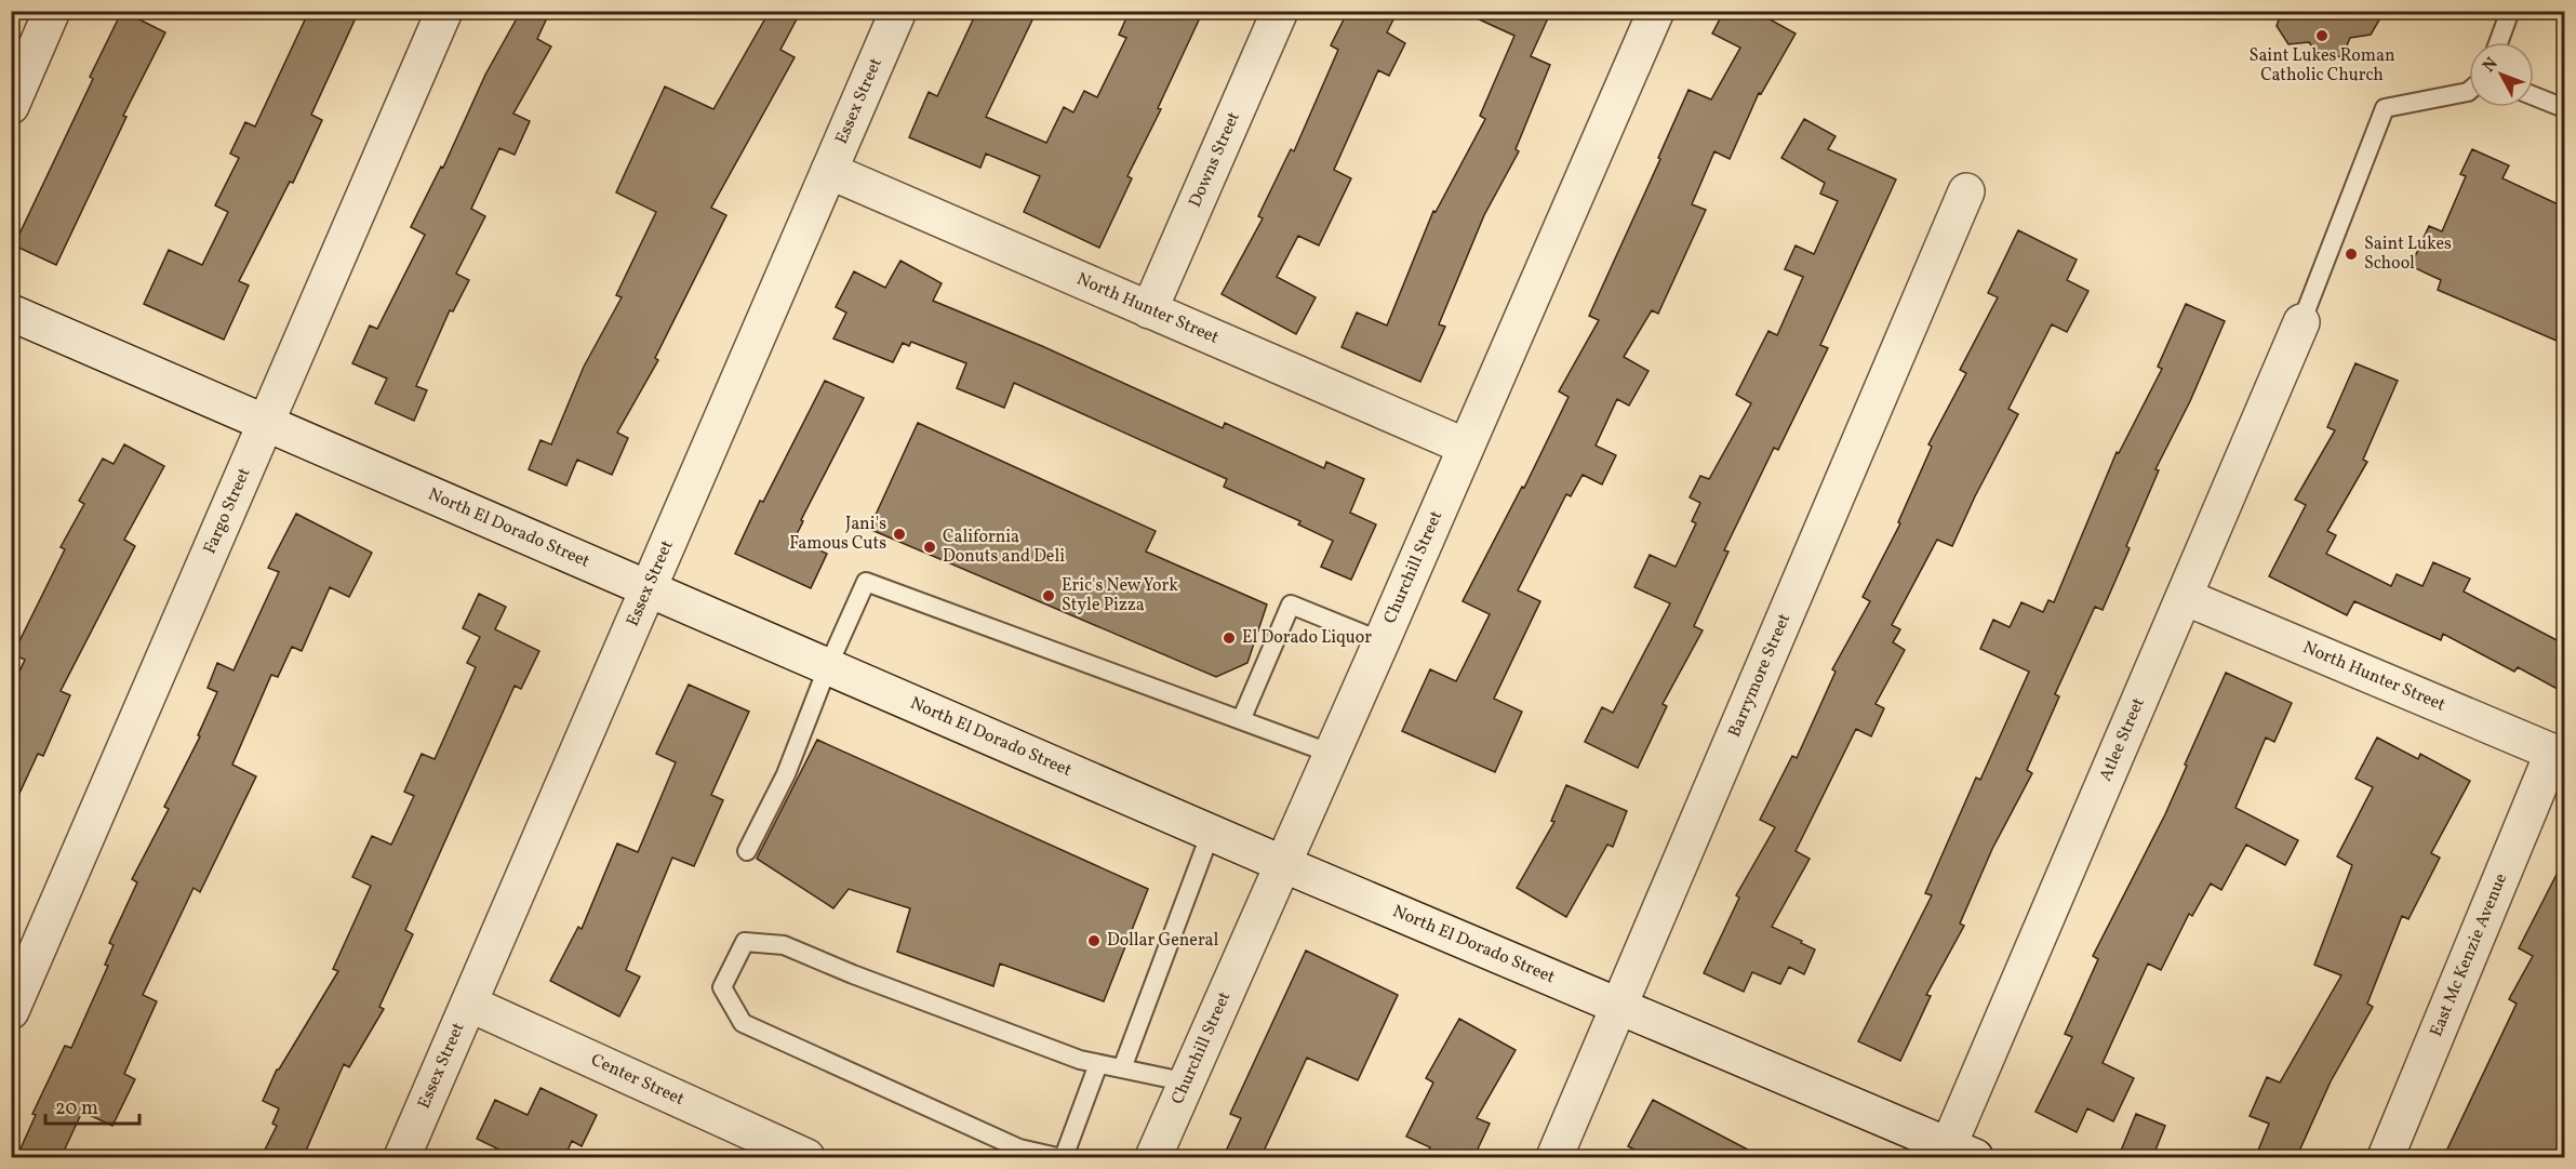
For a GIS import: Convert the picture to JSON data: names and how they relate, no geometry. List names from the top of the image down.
{
  "streets": {
    "street": [
      "Essex Street",
      "Downs Street",
      "North Hunter Street",
      "Fargo Street",
      "North El Dorado Street",
      "Churchill Street",
      "Barrymore Street",
      "Atlee Street",
      "East Mc Kenzie Avenue",
      "Center Street"
    ]
  },
  "crossings": [
    ["Essex Street", "North Hunter Street"],
    ["Essex Street", "North El Dorado Street"],
    ["Essex Street", "Center Street"],
    ["Downs Street", "North Hunter Street"],
    ["North Hunter Street", "Churchill Street"],
    ["North Hunter Street", "Atlee Street"],
    ["North Hunter Street", "East Mc Kenzie Avenue"],
    ["Fargo Street", "North El Dorado Street"],
    ["North El Dorado Street", "Churchill Street"],
    ["North El Dorado Street", "Barrymore Street"],
    ["North El Dorado Street", "Atlee Street"]
  ],
  "places": [
    "Saint Lukes Roman Catholic Church",
    "Saint Lukes School",
    "Jani's Famous Cuts",
    "California Donuts and Deli",
    "Eric's New York Style Pizza",
    "El Dorado Liquor",
    "Dollar General"
  ],
  "scale_bar": "20 m",
  "north": "top left"
}
